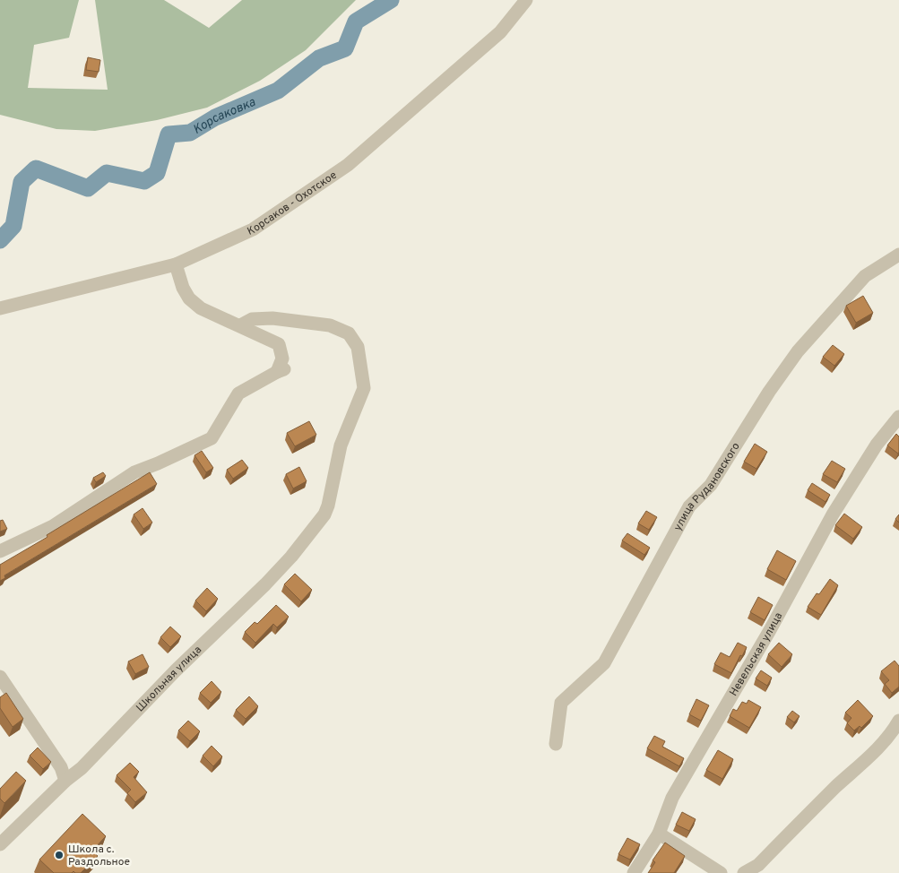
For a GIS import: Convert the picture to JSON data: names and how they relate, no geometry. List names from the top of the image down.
{
  "streets": {
    "street": [
      "Корсаков - Охотское",
      "улица Рудановского",
      "Невельская улица",
      "Школьная улица"
    ]
  },
  "water": ["Корсаковка"],
  "places": ["Школа с. Раздольное"]
}
